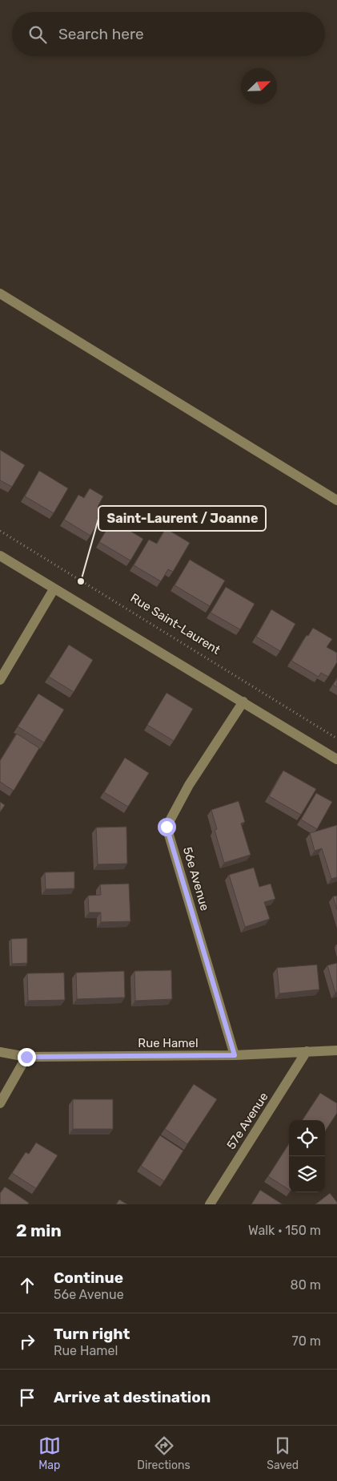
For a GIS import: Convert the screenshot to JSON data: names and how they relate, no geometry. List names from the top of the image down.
{
  "streets": {
    "street": ["56e Avenue", "Rue Hamel", "57e Avenue"],
    "path": ["Rue Saint-Laurent"]
  },
  "crossings": [
    ["56e Avenue", "Rue Hamel"],
    ["Rue Hamel", "57e Avenue"]
  ],
  "places": ["Saint-Laurent / Joanne"],
  "north": "top right",
  "page": {
    "search": "Search here",
    "heading": ["2 min", "Walk · 150 m"],
    "list": [
      ["Continue", "56e Avenue", "80 m"],
      ["Turn right", "Rue Hamel", "70 m"],
      "Arrive at destination"
    ],
    "nav": ["Map", "Directions", "Saved"]
  }
}
